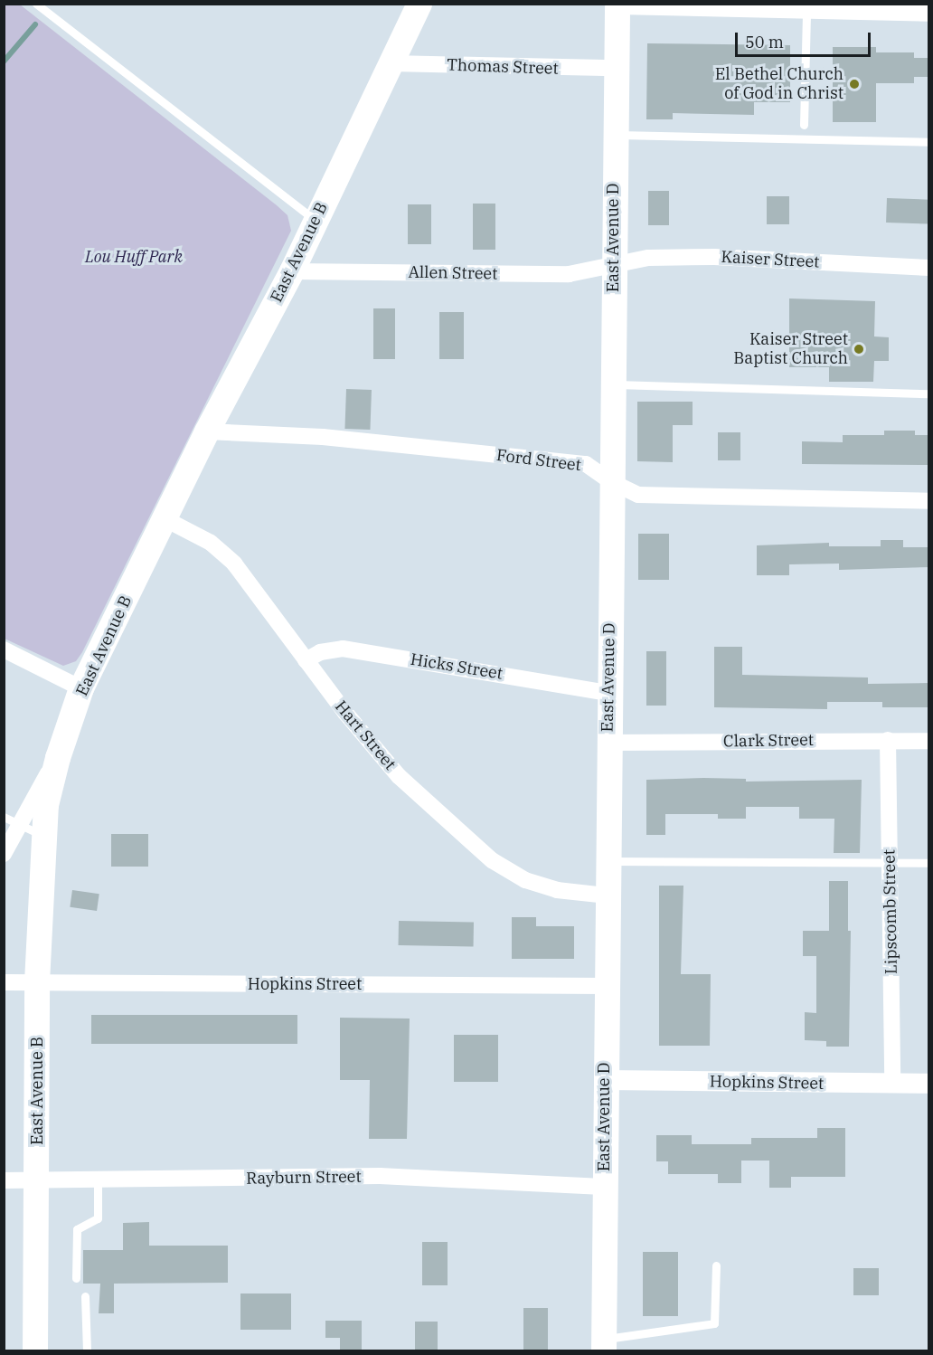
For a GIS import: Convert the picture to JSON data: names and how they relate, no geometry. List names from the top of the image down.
{
  "streets": {
    "main road": ["East Avenue D", "East Avenue B"],
    "street": [
      "Thomas Street",
      "Kaiser Street",
      "Allen Street",
      "Ford Street",
      "Hicks Street",
      "Hart Street",
      "Clark Street",
      "Lipscomb Street",
      "Hopkins Street",
      "Rayburn Street"
    ]
  },
  "crossings": [
    ["Thomas Street", "East Avenue D"],
    ["Thomas Street", "East Avenue B"],
    ["East Avenue D", "Kaiser Street"],
    ["East Avenue D", "Allen Street"],
    ["East Avenue D", "Ford Street"],
    ["East Avenue D", "Hicks Street"],
    ["East Avenue D", "Hart Street"],
    ["East Avenue D", "Clark Street"],
    ["East Avenue D", "Hopkins Street"],
    ["East Avenue D", "Rayburn Street"],
    ["East Avenue B", "Allen Street"],
    ["East Avenue B", "Ford Street"],
    ["East Avenue B", "Hart Street"],
    ["East Avenue B", "Hopkins Street"],
    ["East Avenue B", "Rayburn Street"],
    ["Kaiser Street", "Allen Street"],
    ["Hicks Street", "Hart Street"],
    ["Clark Street", "Lipscomb Street"],
    ["Lipscomb Street", "Hopkins Street"]
  ],
  "parks": ["Lou Huff Park"],
  "places": ["El Bethel Church of God in Christ", "Kaiser Street Baptist Church"],
  "scale_bar": "50 m"
}
